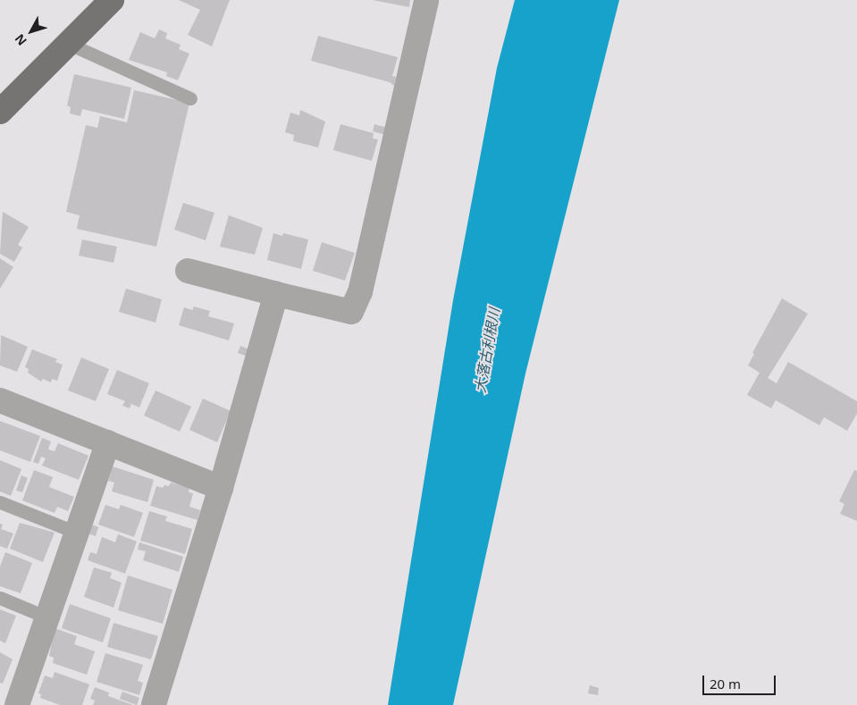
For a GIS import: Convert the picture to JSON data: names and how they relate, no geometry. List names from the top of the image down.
{
  "water": ["大落古利根川"],
  "scale_bar": "20 m",
  "north": "bottom left"
}
